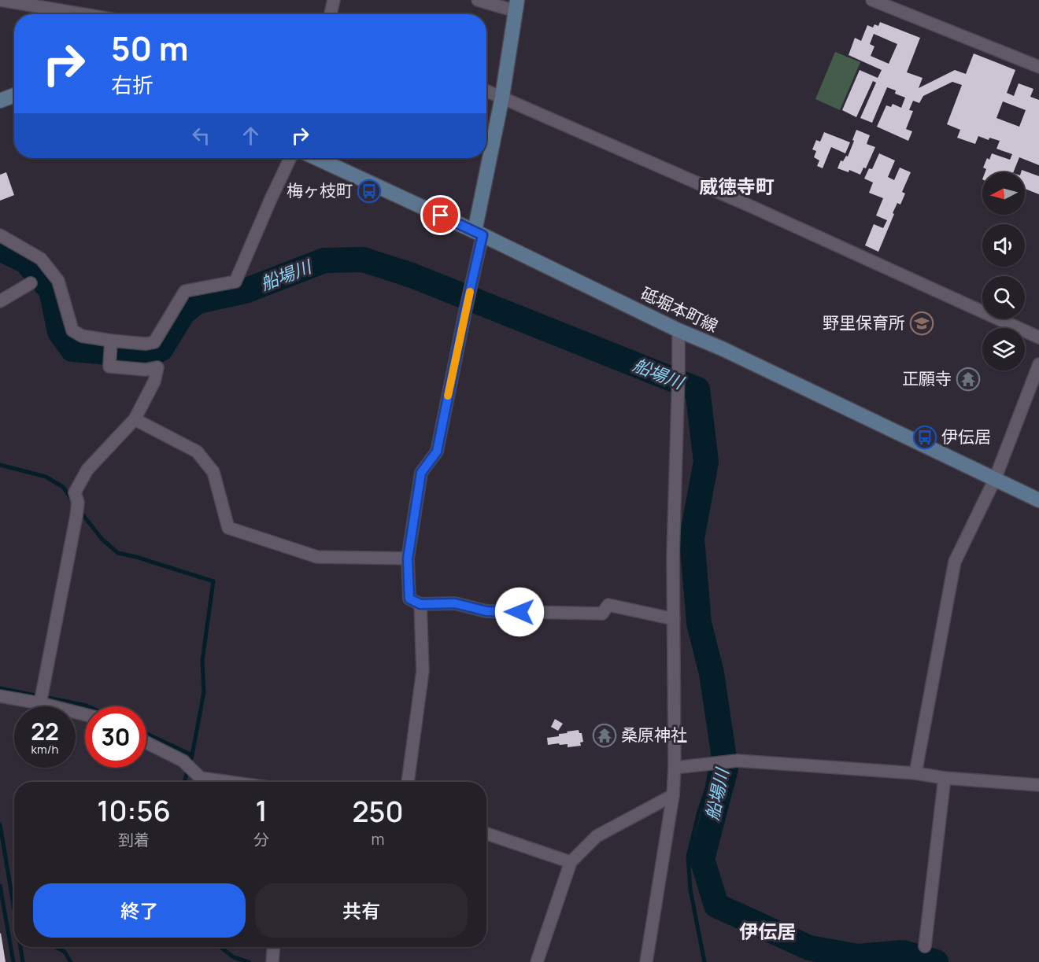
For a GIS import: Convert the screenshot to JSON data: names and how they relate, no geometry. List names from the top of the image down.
{
  "streets": {
    "main road": ["砥堀本町線"]
  },
  "districts": ["威徳寺町", "伊伝居"],
  "water": ["船場川"],
  "places": {
    "bus stop": ["梅ヶ枝町", "伊伝居"],
    "school or university": ["野里保育所"],
    "temple": ["正願寺", "桑原神社"]
  },
  "north": "left",
  "page": {
    "turn": ["50 m", "右折"],
    "speed": "22 km/h",
    "limit": "30",
    "eta": [
      "10:56",
      "到着",
      "1",
      "分",
      "250",
      "m"
    ],
    "buttons": ["終了", "共有"]
  }
}
